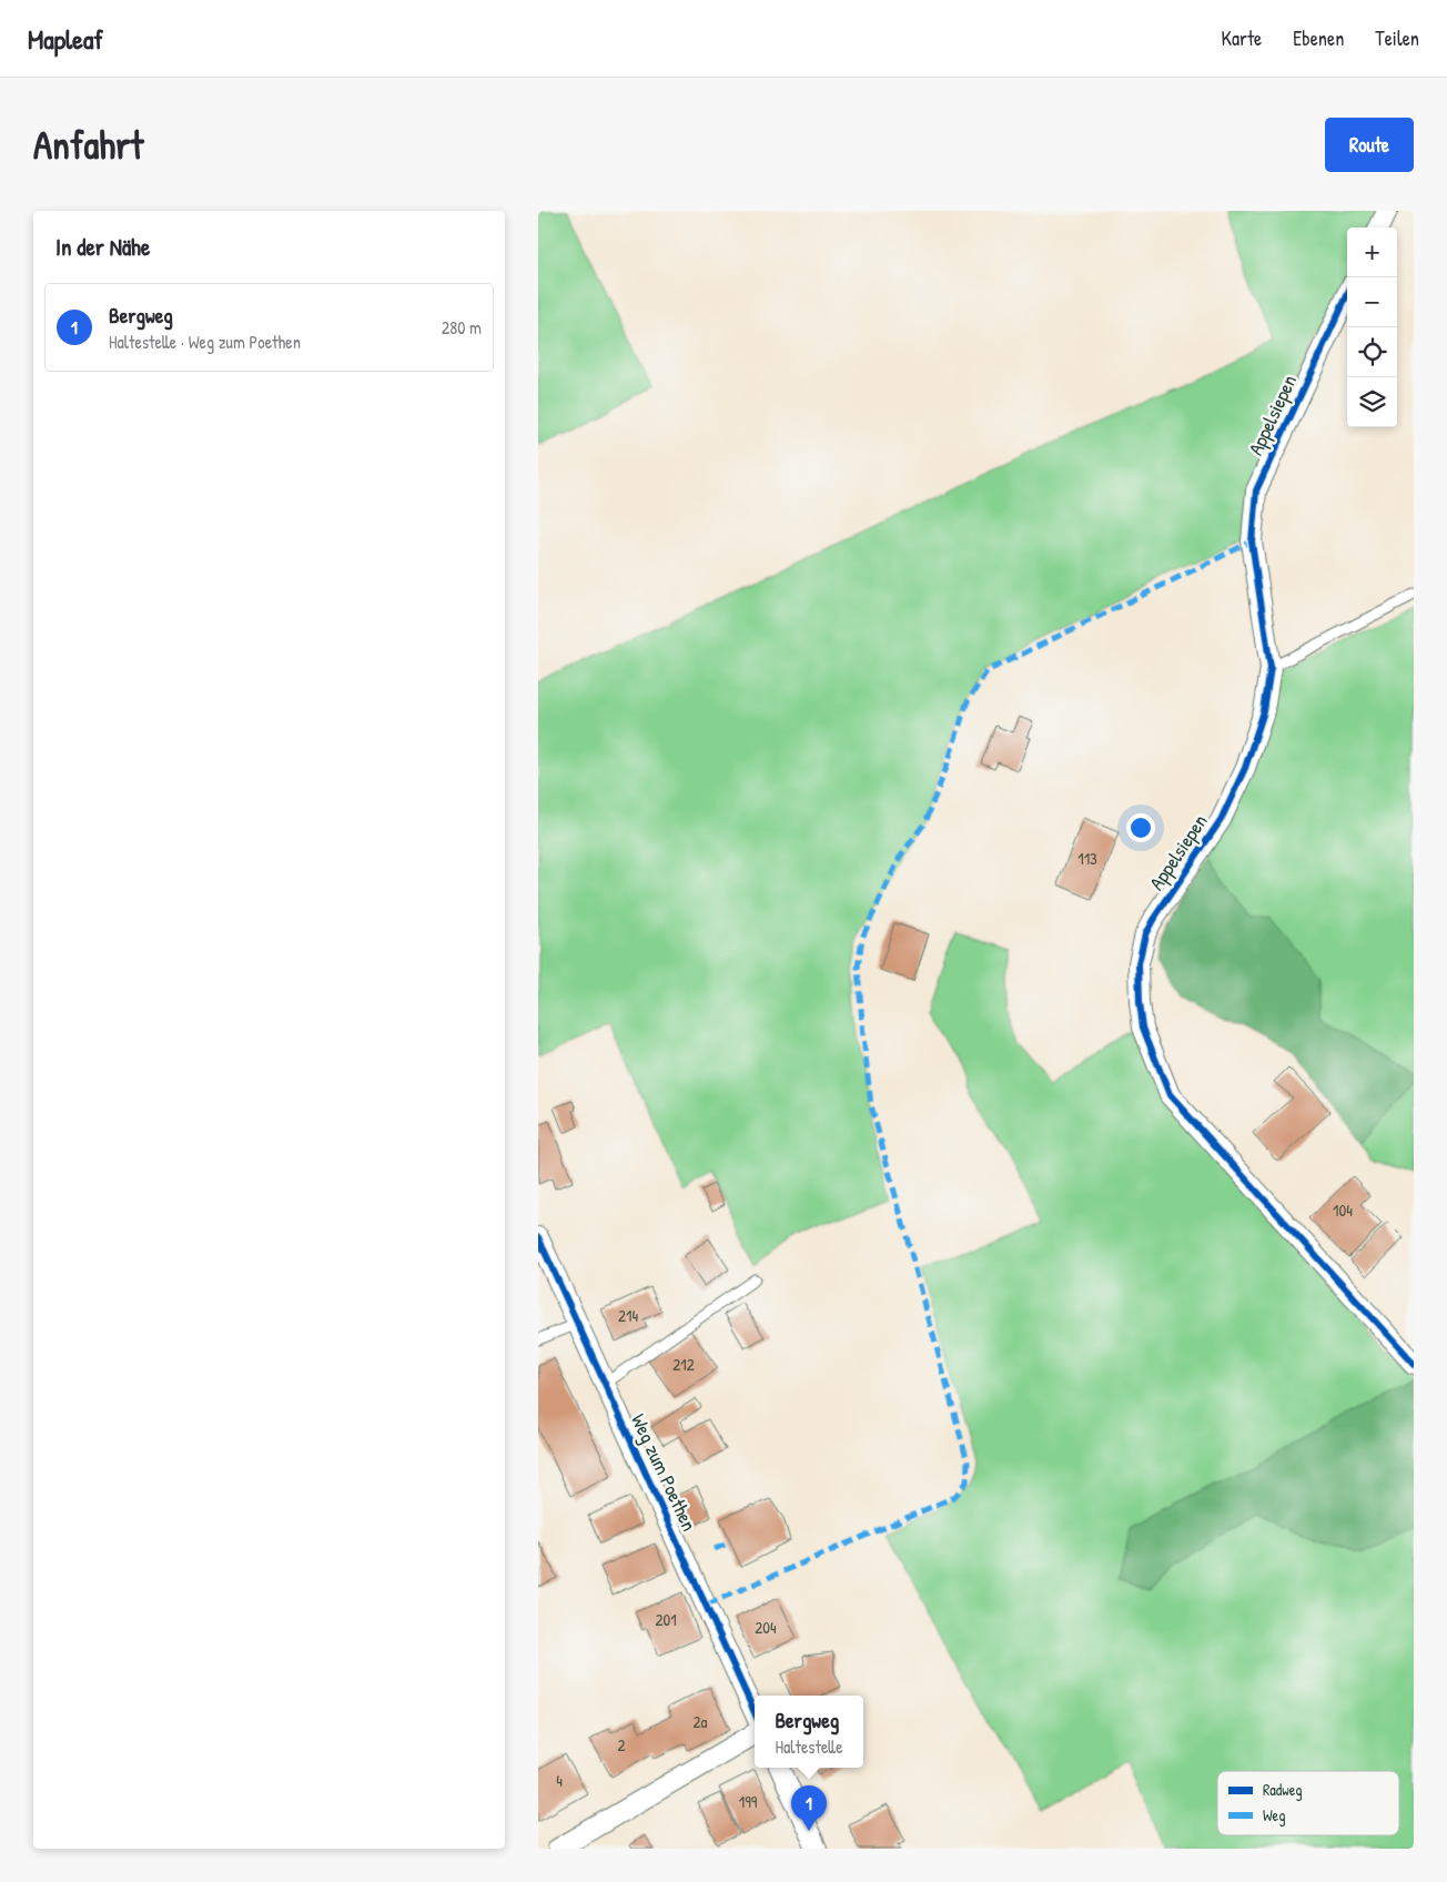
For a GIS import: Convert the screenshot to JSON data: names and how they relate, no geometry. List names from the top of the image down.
{
  "streets": {
    "street": ["Appelsiepen", "Weg zum Poethen"]
  },
  "house_numbers": [
    "113",
    "104",
    "214",
    "212",
    "201",
    "204",
    "2a",
    "2",
    "4",
    "199"
  ],
  "legend": ["Radweg", "Weg"],
  "page": {
    "header": "Mapleaf",
    "nav": ["Karte", "Ebenen", "Teilen"],
    "buttons": "Route",
    "title": "Anfahrt",
    "heading": "In der Nähe",
    "map_buttons": ["+", "−"],
    "list": [
      {
        "mark": "1",
        "name": "Bergweg",
        "note": "Haltestelle · Weg zum Poethen",
        "value": "280 m"
      }
    ],
    "popup": ["Bergweg", "Haltestelle"],
    "pins": "1"
  }
}
